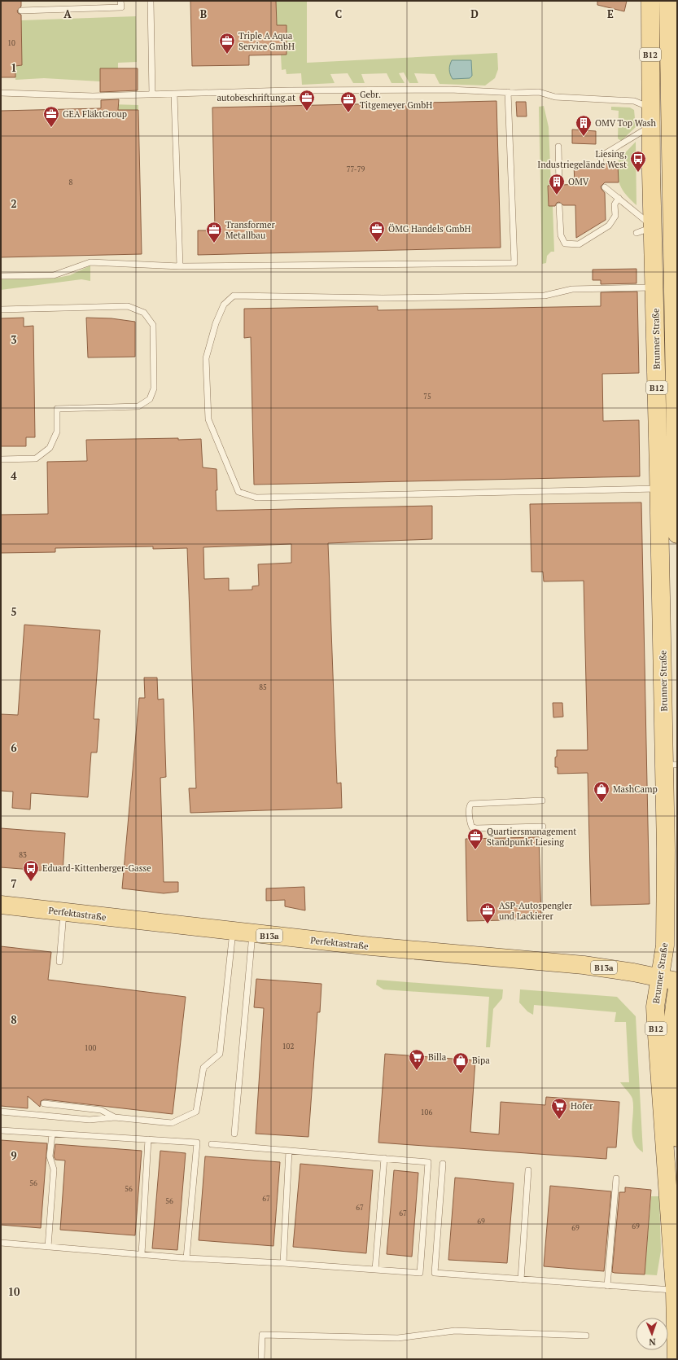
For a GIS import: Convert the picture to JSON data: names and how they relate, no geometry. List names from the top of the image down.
{
  "streets": {
    "main road": [
      "B12",
      "Brunner Straße",
      "Perfektastraße",
      "B13a"
    ]
  },
  "crossings": [
    ["Brunner Straße", "Perfektastraße"]
  ],
  "places": {
    "office": [
      "Triple A Aqua Service GmbH",
      "autobeschriftung.at",
      "Gebr. Titgemeyer GmbH",
      "GEA FläktGroup",
      "ÖMG Handels GmbH",
      "Transformer Metallbau",
      "Quartiersmanagement Standpunkt Liesing",
      "ASP-Autospengler und Lackierer"
    ],
    "building": ["OMV Top Wash", "OMV"],
    "bus stop": ["Liesing, Industriegelände West", "Eduard-Kittenberger-Gasse"],
    "shop": ["MashCamp", "Bipa"],
    "supermarket": ["Billa", "Hofer"]
  },
  "house_numbers": [
    "10",
    "77-79",
    "8",
    "75",
    "85",
    "83",
    "102",
    "100",
    "106",
    "56",
    "56",
    "67",
    "56",
    "67",
    "67",
    "69",
    "69",
    "69"
  ],
  "north": "bottom",
  "grid": {
    "columns": [
      "A",
      "B",
      "C",
      "D",
      "E"
    ],
    "rows": [
      "1",
      "2",
      "3",
      "4",
      "5",
      "6",
      "7",
      "8",
      "9",
      "10"
    ]
  }
}
